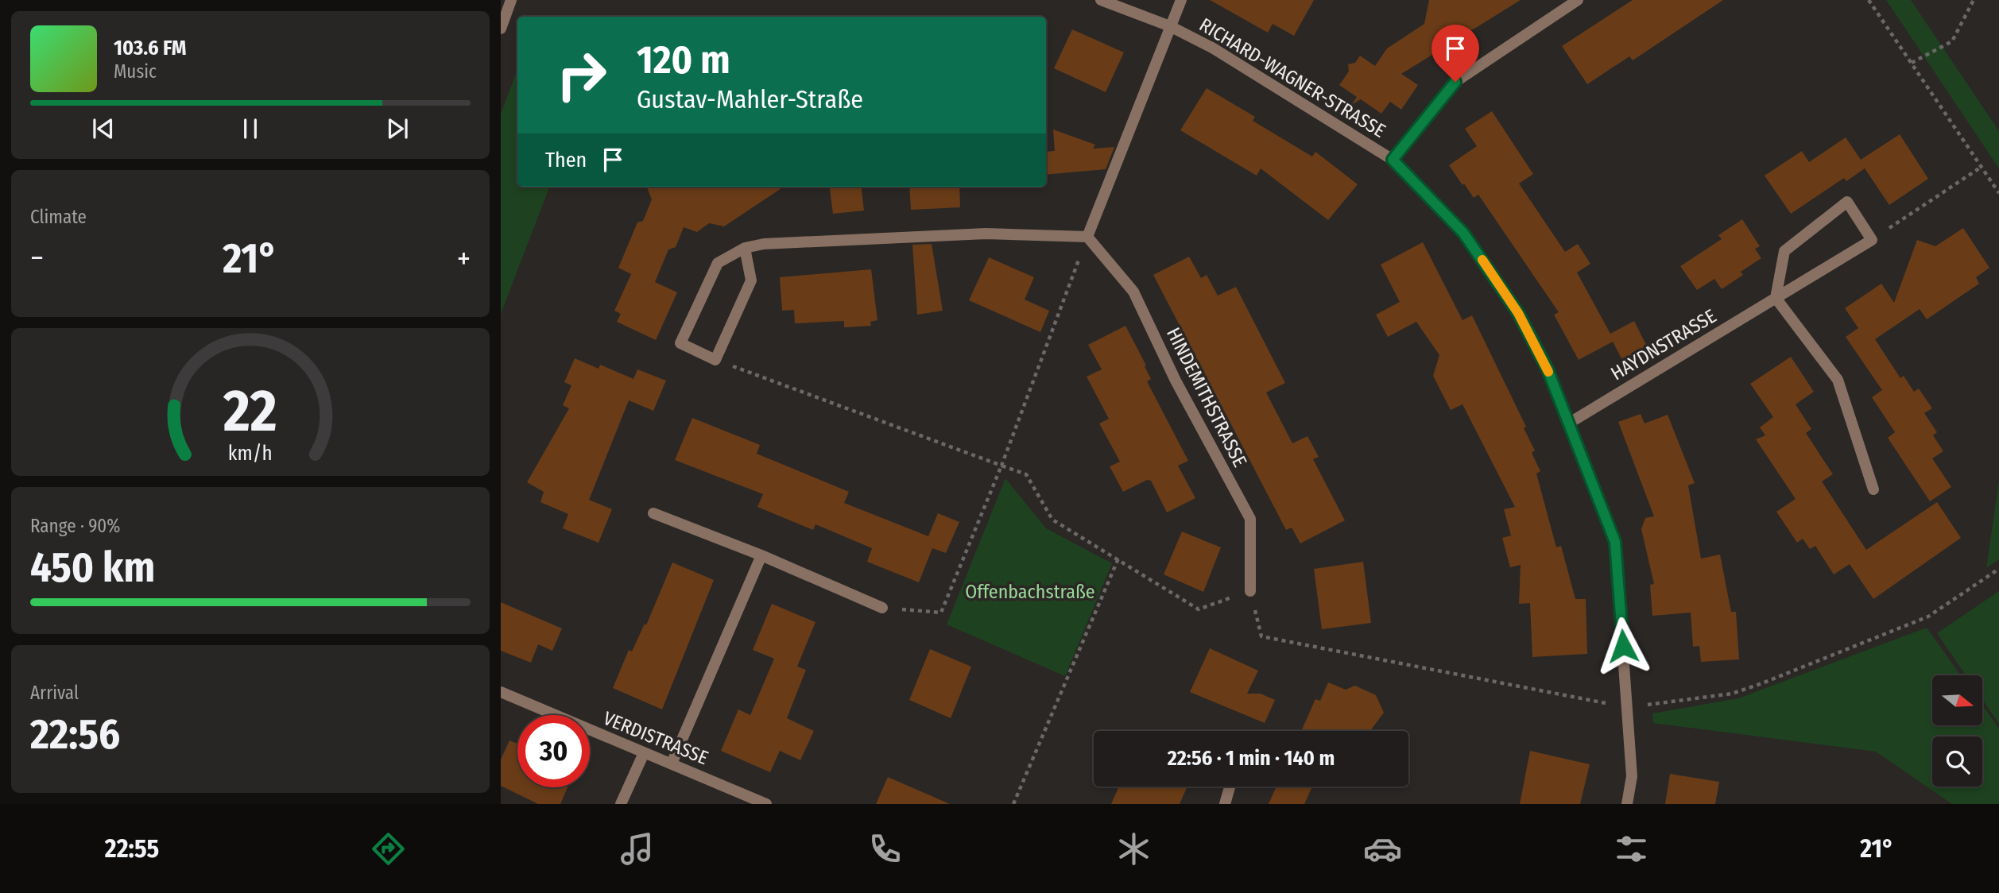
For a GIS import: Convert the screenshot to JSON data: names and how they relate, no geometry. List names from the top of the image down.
{
  "streets": {
    "street": [
      "RICHARD-WAGNER-STRASSE",
      "HAYDNSTRASSE",
      "HINDEMITHSTRASSE",
      "VERDISTRASSE"
    ]
  },
  "crossings": [
    ["RICHARD-WAGNER-STRASSE", "HAYDNSTRASSE"]
  ],
  "parks": ["Offenbachstraße"],
  "north": "right",
  "page": {
    "turn": ["120 m", "Gustav-Mahler-Straße"],
    "song": ["103.6 FM", "Music"],
    "then": "Then",
    "tile": [
      "Climate",
      ["Range · 90%", "450 km"],
      ["Arrival", "22:56"]
    ],
    "heat": ["−", "21°", "+"],
    "limit": "30",
    "trip": "22:56 · 1 min · 140 m",
    "tabs": ["22:55", "21°"],
    "gauge": ["22", "km/h"]
  }
}
